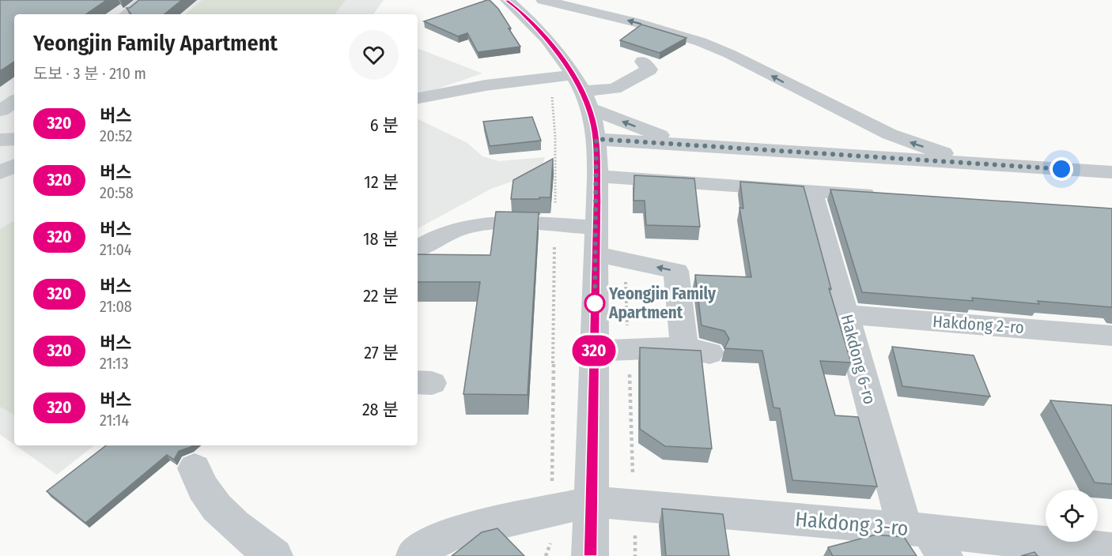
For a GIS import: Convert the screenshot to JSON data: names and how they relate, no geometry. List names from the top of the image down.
{
  "streets": {
    "street": ["Hakdong 2-ro", "Hakdong 6-ro", "Hakdong 3-ro"]
  },
  "crossings": [
    ["Hakdong 2-ro", "Hakdong 6-ro"],
    ["Hakdong 6-ro", "Hakdong 3-ro"]
  ],
  "places": ["Yeongjin Family Apartment"],
  "lines": ["bus line 320"],
  "page": {
    "on_map": "320",
    "heading": ["Yeongjin Family Apartment", "도보 · 3 분 · 210 m"],
    "list": [
      {
        "mark": "320",
        "name": "버스",
        "note": "20:52",
        "value": "6 분"
      },
      {
        "mark": "320",
        "name": "버스",
        "note": "20:58",
        "value": "12 분"
      },
      {
        "mark": "320",
        "name": "버스",
        "note": "21:04",
        "value": "18 분"
      },
      {
        "mark": "320",
        "name": "버스",
        "note": "21:08",
        "value": "22 분"
      },
      {
        "mark": "320",
        "name": "버스",
        "note": "21:13",
        "value": "27 분"
      },
      {
        "mark": "320",
        "name": "버스",
        "note": "21:14",
        "value": "28 분"
      }
    ]
  }
}
